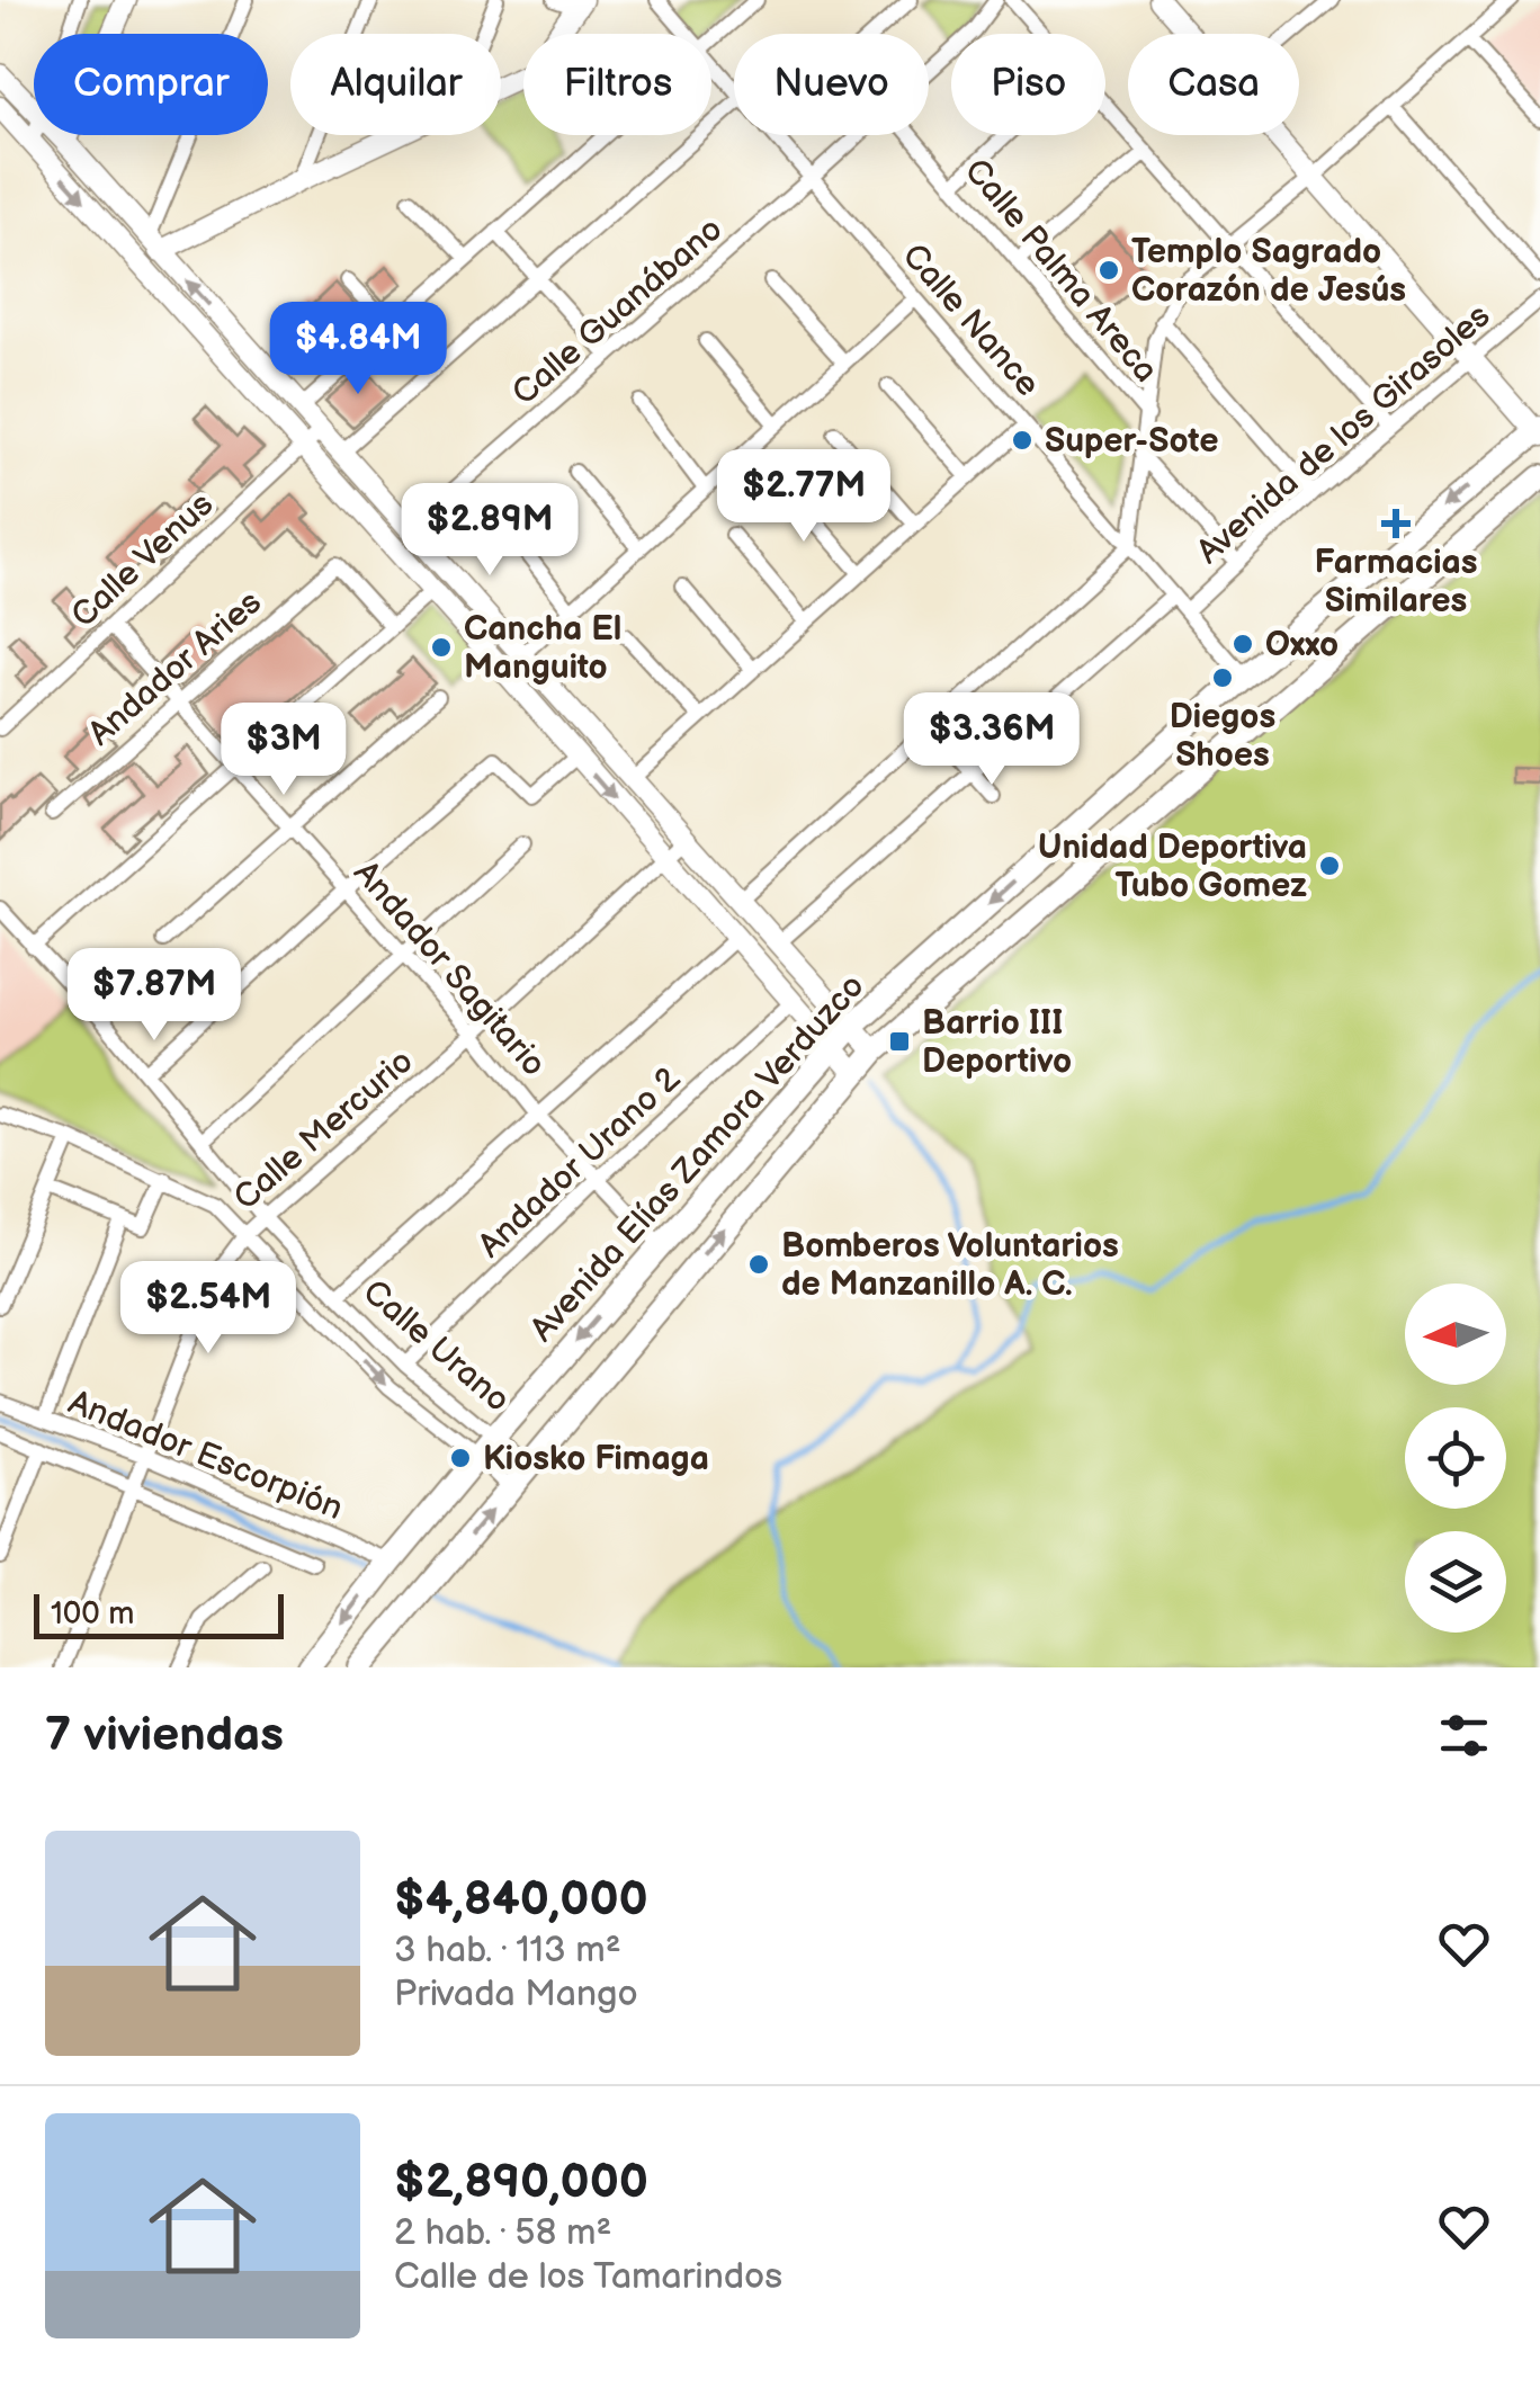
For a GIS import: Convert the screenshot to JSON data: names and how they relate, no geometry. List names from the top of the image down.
{
  "streets": {
    "main road": ["Avenida Elías Zamora Verduzco"],
    "street": [
      "Calle Palma Areca",
      "Calle Guanábano",
      "Calle Nance",
      "Avenida de los Girasoles",
      "Calle Venus",
      "Andador Aries",
      "Andador Sagitario",
      "Calle Mercurio",
      "Andador Urano 2",
      "Calle Urano",
      "Andador Escorpión"
    ]
  },
  "crossings": [
    ["Calle Guanábano", "Calle Nance"],
    ["Calle Nance", "Avenida de los Girasoles"],
    ["Calle Nance", "Avenida Elías Zamora Verduzco"],
    ["Calle Venus", "Andador Sagitario"],
    ["Andador Aries", "Andador Sagitario"],
    ["Andador Sagitario", "Calle Mercurio"],
    ["Andador Sagitario", "Avenida Elías Zamora Verduzco"],
    ["Andador Sagitario", "Andador Urano 2"],
    ["Calle Mercurio", "Calle Urano"],
    ["Calle Mercurio", "Andador Escorpión"],
    ["Avenida Elías Zamora Verduzco", "Calle Urano"],
    ["Avenida Elías Zamora Verduzco", "Andador Escorpión"],
    ["Andador Urano 2", "Calle Urano"]
  ],
  "places": {
    "other": [
      "Templo Sagrado Corazón de Jesús",
      "Super-Sote",
      "Oxxo",
      "Cancha El Manguito",
      "Diegos Shoes",
      "Unidad Deportiva Tubo Gomez",
      "Bomberos Voluntarios de Manzanillo A. C.",
      "Kiosko Fimaga"
    ],
    "health": ["Farmacias Similares"],
    "transit": ["Barrio III Deportivo"]
  },
  "scale_bar": "100 m",
  "north": "left",
  "page": {
    "chip": [
      "Comprar",
      "Alquilar",
      "Filtros",
      "Nuevo",
      "Piso",
      "Casa"
    ],
    "price": [
      "$4.84M",
      "$2.77M",
      "$2.89M",
      "$3.36M",
      "$3M",
      "$7.87M",
      "$2.54M"
    ],
    "scale": "100 m",
    "heading": "7 viviendas",
    "list": [
      {
        "name": "$4,840,000",
        "note": "3 hab. · 113 m² · Privada Mango"
      },
      {
        "name": "$2,890,000",
        "note": "2 hab. · 58 m² · Calle de los Tamarindos"
      }
    ]
  }
}
